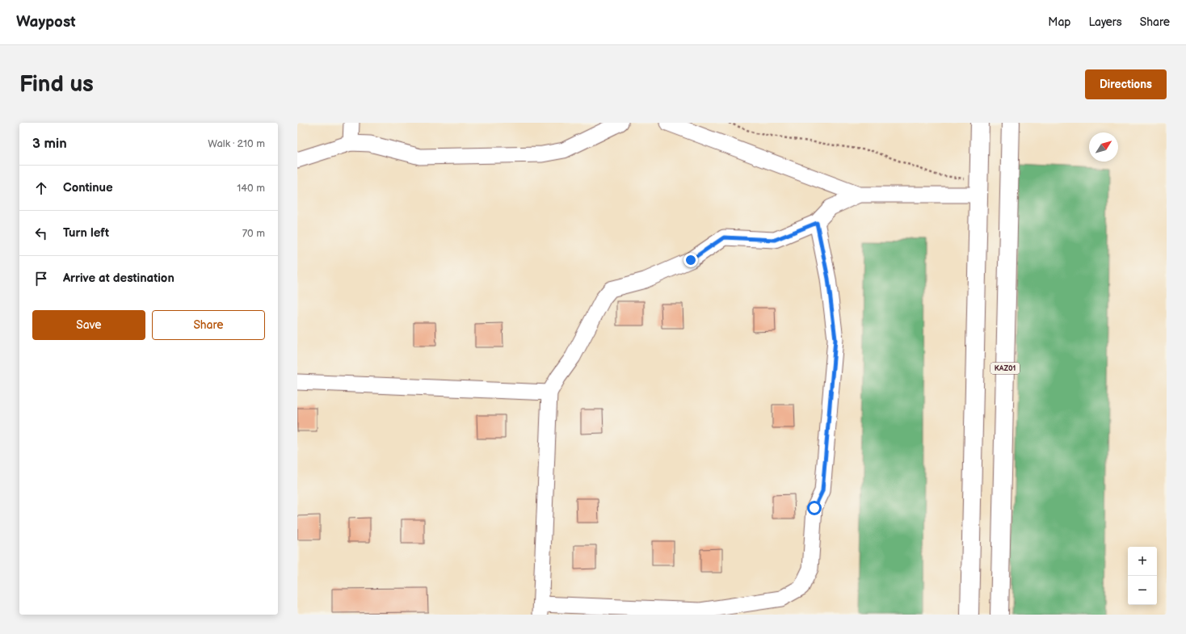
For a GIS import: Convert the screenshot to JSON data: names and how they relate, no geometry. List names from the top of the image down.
{
  "streets": {
    "highway": ["KАZ01"]
  },
  "north": "top right",
  "page": {
    "header": "Waypost",
    "nav": ["Map", "Layers", "Share"],
    "buttons": [
      "Directions",
      ["Save", "Share"]
    ],
    "title": "Find us",
    "heading": ["3 min", "Walk · 210 m"],
    "list": [
      ["Continue", "140 m"],
      ["Turn left", "70 m"],
      "Arrive at destination"
    ],
    "map_buttons": ["+", "−"]
  }
}
